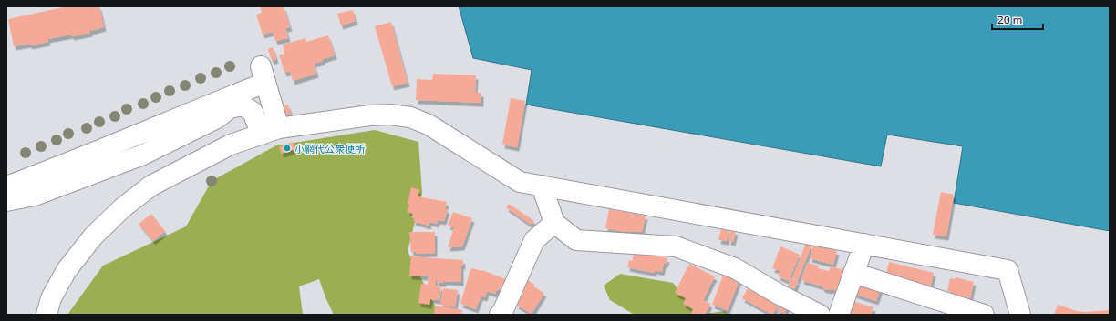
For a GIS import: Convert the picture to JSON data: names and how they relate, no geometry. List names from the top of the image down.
{
  "places": ["小網代公衆便所"],
  "scale_bar": "20 m"
}
